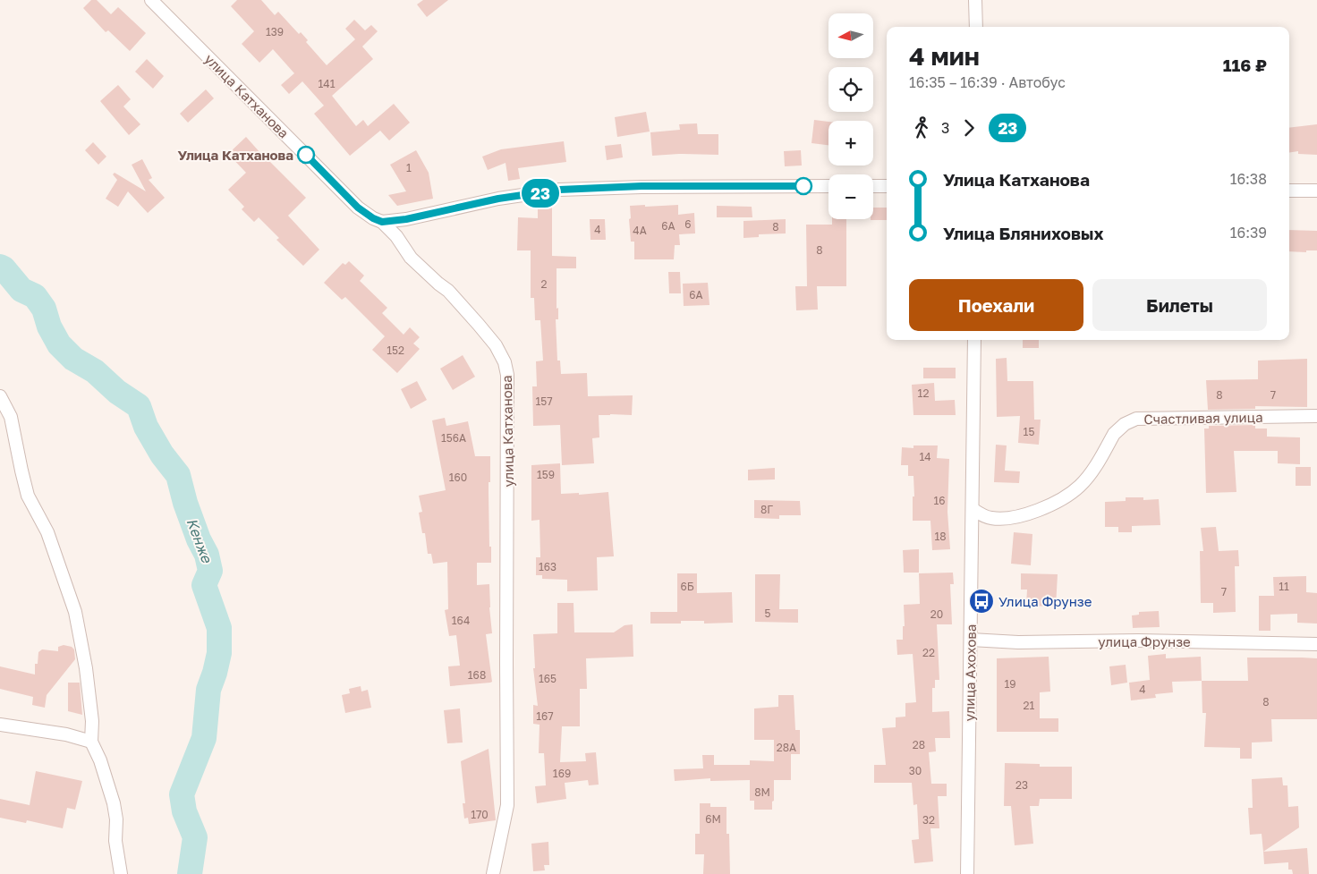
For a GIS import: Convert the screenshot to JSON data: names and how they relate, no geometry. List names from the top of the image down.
{
  "streets": {
    "street": [
      "улица Катханова",
      "Счастливая улица",
      "улица Фрунзе",
      "улица Ахохова"
    ]
  },
  "crossings": [
    ["Счастливая улица", "улица Ахохова"],
    ["улица Фрунзе", "улица Ахохова"]
  ],
  "water": ["Кенже"],
  "places": {
    "other": ["Улица Катханова"],
    "bus stop": ["Улица Фрунзе"]
  },
  "lines": ["bus line 23"],
  "house_numbers": [
    "139",
    "141",
    "1",
    "6",
    "6А",
    "8",
    "4",
    "4А",
    "8",
    "2",
    "6А",
    "152",
    "12",
    "8",
    "7",
    "157",
    "15",
    "156А",
    "14",
    "159",
    "160",
    "16",
    "8Г",
    "18",
    "163",
    "6Б",
    "11",
    "7",
    "5",
    "20",
    "164",
    "22",
    "168",
    "165",
    "19",
    "4",
    "8",
    "21",
    "167",
    "28",
    "28А",
    "30",
    "169",
    "23",
    "8М",
    "170",
    "6М",
    "32"
  ],
  "north": "left",
  "page": {
    "on_map": "23",
    "map_buttons": ["+", "−"],
    "heading": ["4 мин", "16:35 – 16:39 · Автобус", "116 ₽"],
    "legs": ["3", "23"],
    "list": [
      {
        "name": "Улица Катханова",
        "value": "16:38"
      },
      {
        "name": "Улица Бляниховых",
        "value": "16:39"
      }
    ],
    "buttons": ["Поехали", "Билеты"]
  }
}
